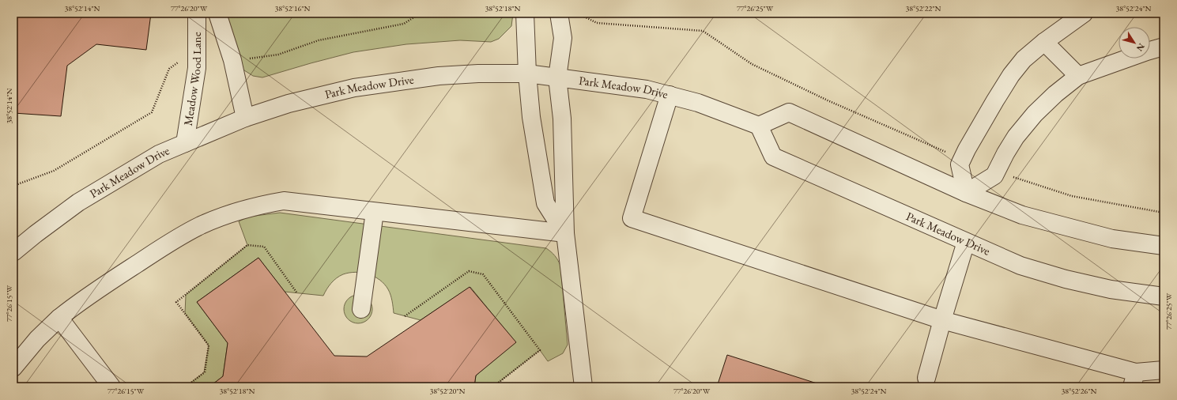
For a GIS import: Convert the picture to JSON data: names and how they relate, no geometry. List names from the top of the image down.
{
  "streets": {
    "street": ["Meadow Wood Lane", "Park Meadow Drive"]
  },
  "crossings": [
    ["Meadow Wood Lane", "Park Meadow Drive"]
  ],
  "north": "bottom right",
  "coordinates": [
    "38°52'14\"N",
    "77°26'20\"W",
    "38°52'16\"N",
    "38°52'18\"N",
    "77°26'25\"W",
    "38°52'22\"N",
    "38°52'24\"N",
    "77°26'15\"W",
    "38°52'20\"N",
    "38°52'26\"N"
  ]
}
